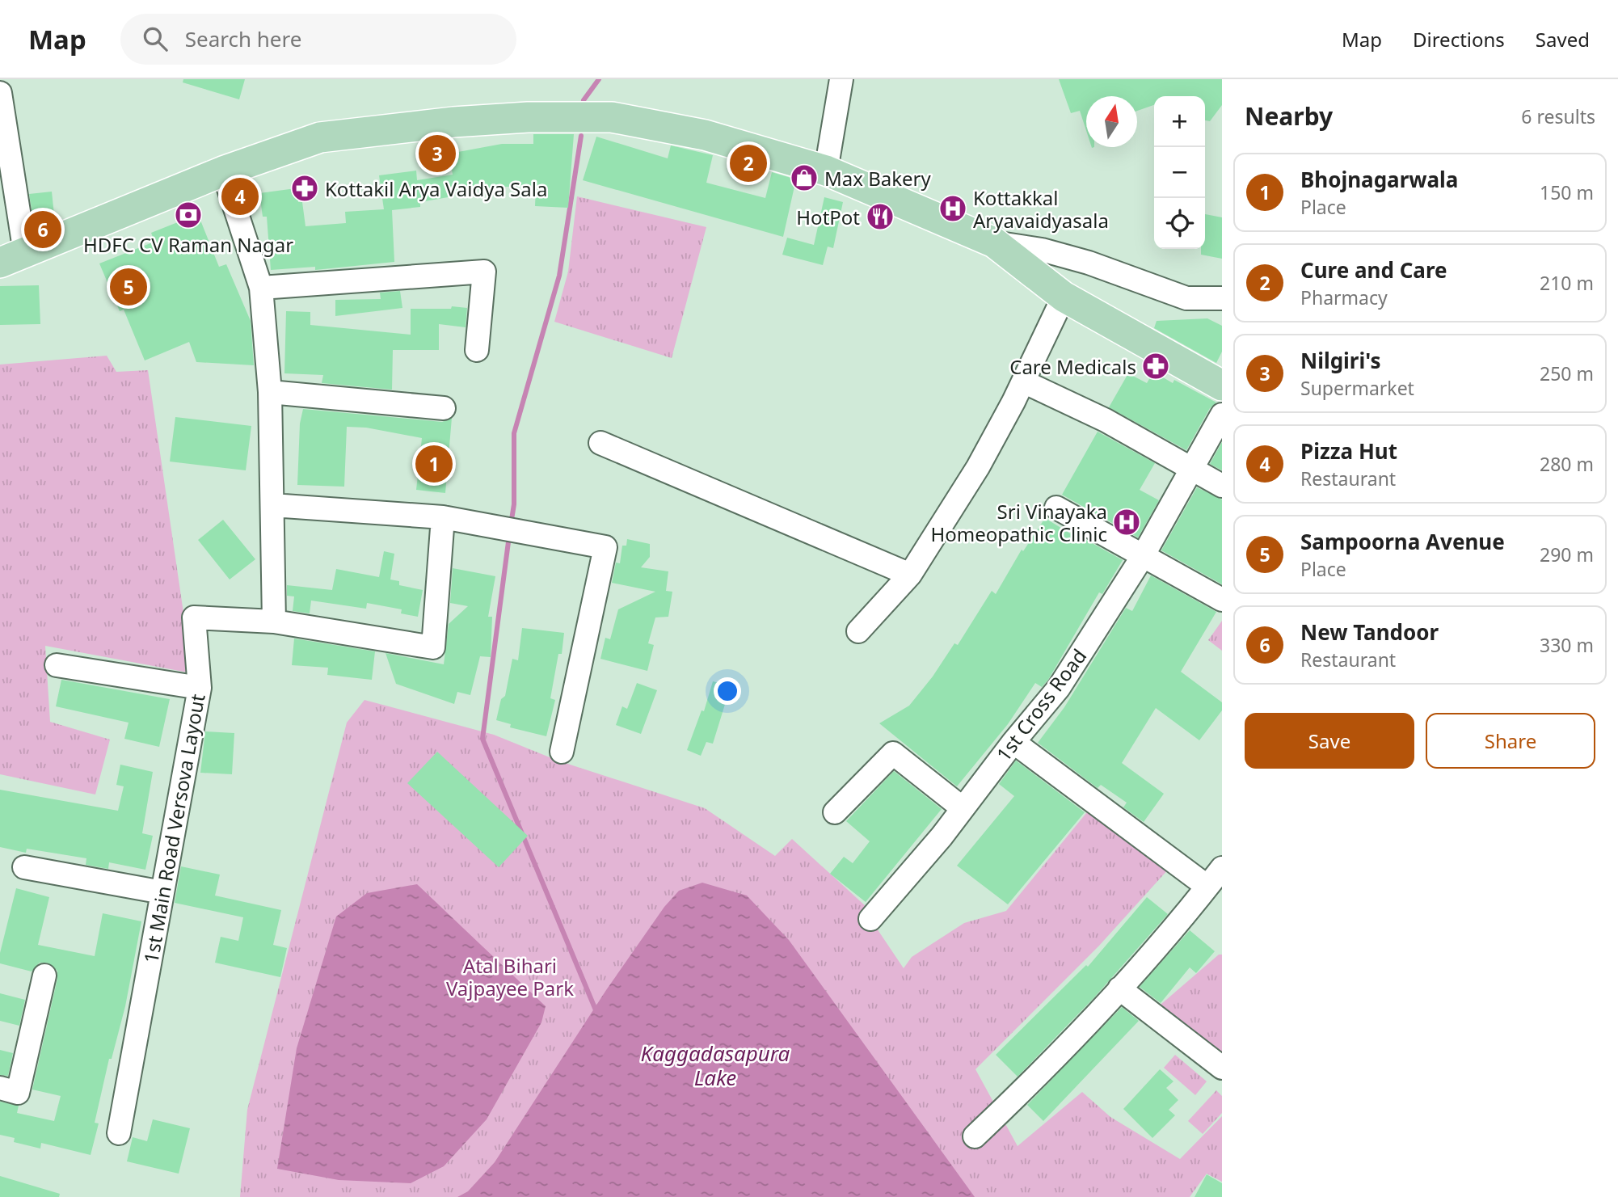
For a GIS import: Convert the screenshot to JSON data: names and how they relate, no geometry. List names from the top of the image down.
{
  "streets": {
    "street": ["1st Cross Road", "1st Main Road Versova Layout"]
  },
  "water": ["Kaggadasapura Lake"],
  "parks": ["Atal Bihari Vajpayee Park"],
  "places": {
    "shop": ["Max Bakery"],
    "pharmacy": ["Kottakil Arya Vaidya Sala", "Care Medicals"],
    "hospital": ["Kottakkal Aryavaidyasala", "Sri Vinayaka Homeopathic Clinic"],
    "bank": ["HDFC CV Raman Nagar"],
    "restaurant": ["HotPot"]
  },
  "north": "top",
  "page": {
    "header": "Map",
    "search": "Search here",
    "nav": ["Map", "Directions", "Saved"],
    "heading": ["Nearby", "6 results"],
    "map_buttons": ["+", "−"],
    "pins": [
      "3",
      "2",
      "4",
      "6",
      "5",
      "1"
    ],
    "list": [
      {
        "mark": "1",
        "name": "Bhojnagarwala",
        "note": "Place",
        "value": "150 m"
      },
      {
        "mark": "2",
        "name": "Cure and Care",
        "note": "Pharmacy",
        "value": "210 m"
      },
      {
        "mark": "3",
        "name": "Nilgiri's",
        "note": "Supermarket",
        "value": "250 m"
      },
      {
        "mark": "4",
        "name": "Pizza Hut",
        "note": "Restaurant",
        "value": "280 m"
      },
      {
        "mark": "5",
        "name": "Sampoorna Avenue",
        "note": "Place",
        "value": "290 m"
      },
      {
        "mark": "6",
        "name": "New Tandoor",
        "note": "Restaurant",
        "value": "330 m"
      }
    ],
    "buttons": ["Save", "Share"]
  }
}
